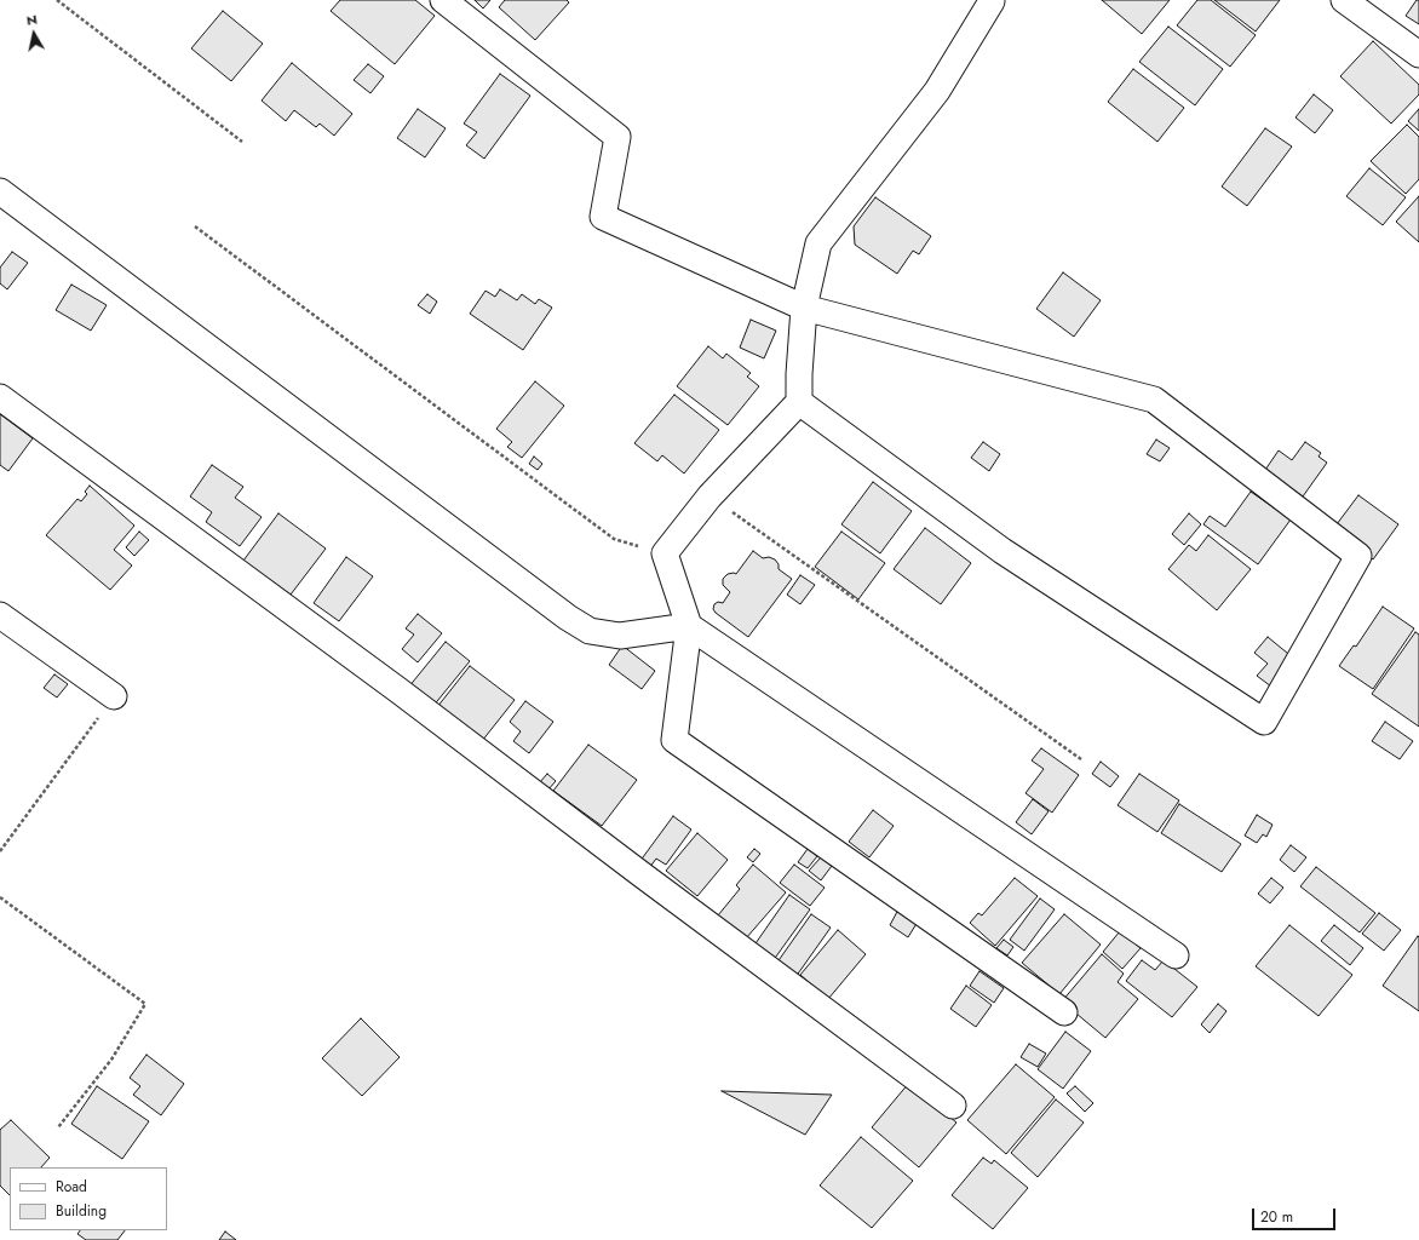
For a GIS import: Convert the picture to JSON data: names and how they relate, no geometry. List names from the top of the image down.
{
  "legend": ["Road", "Building"],
  "scale_bar": "20 m",
  "north": "top"
}
